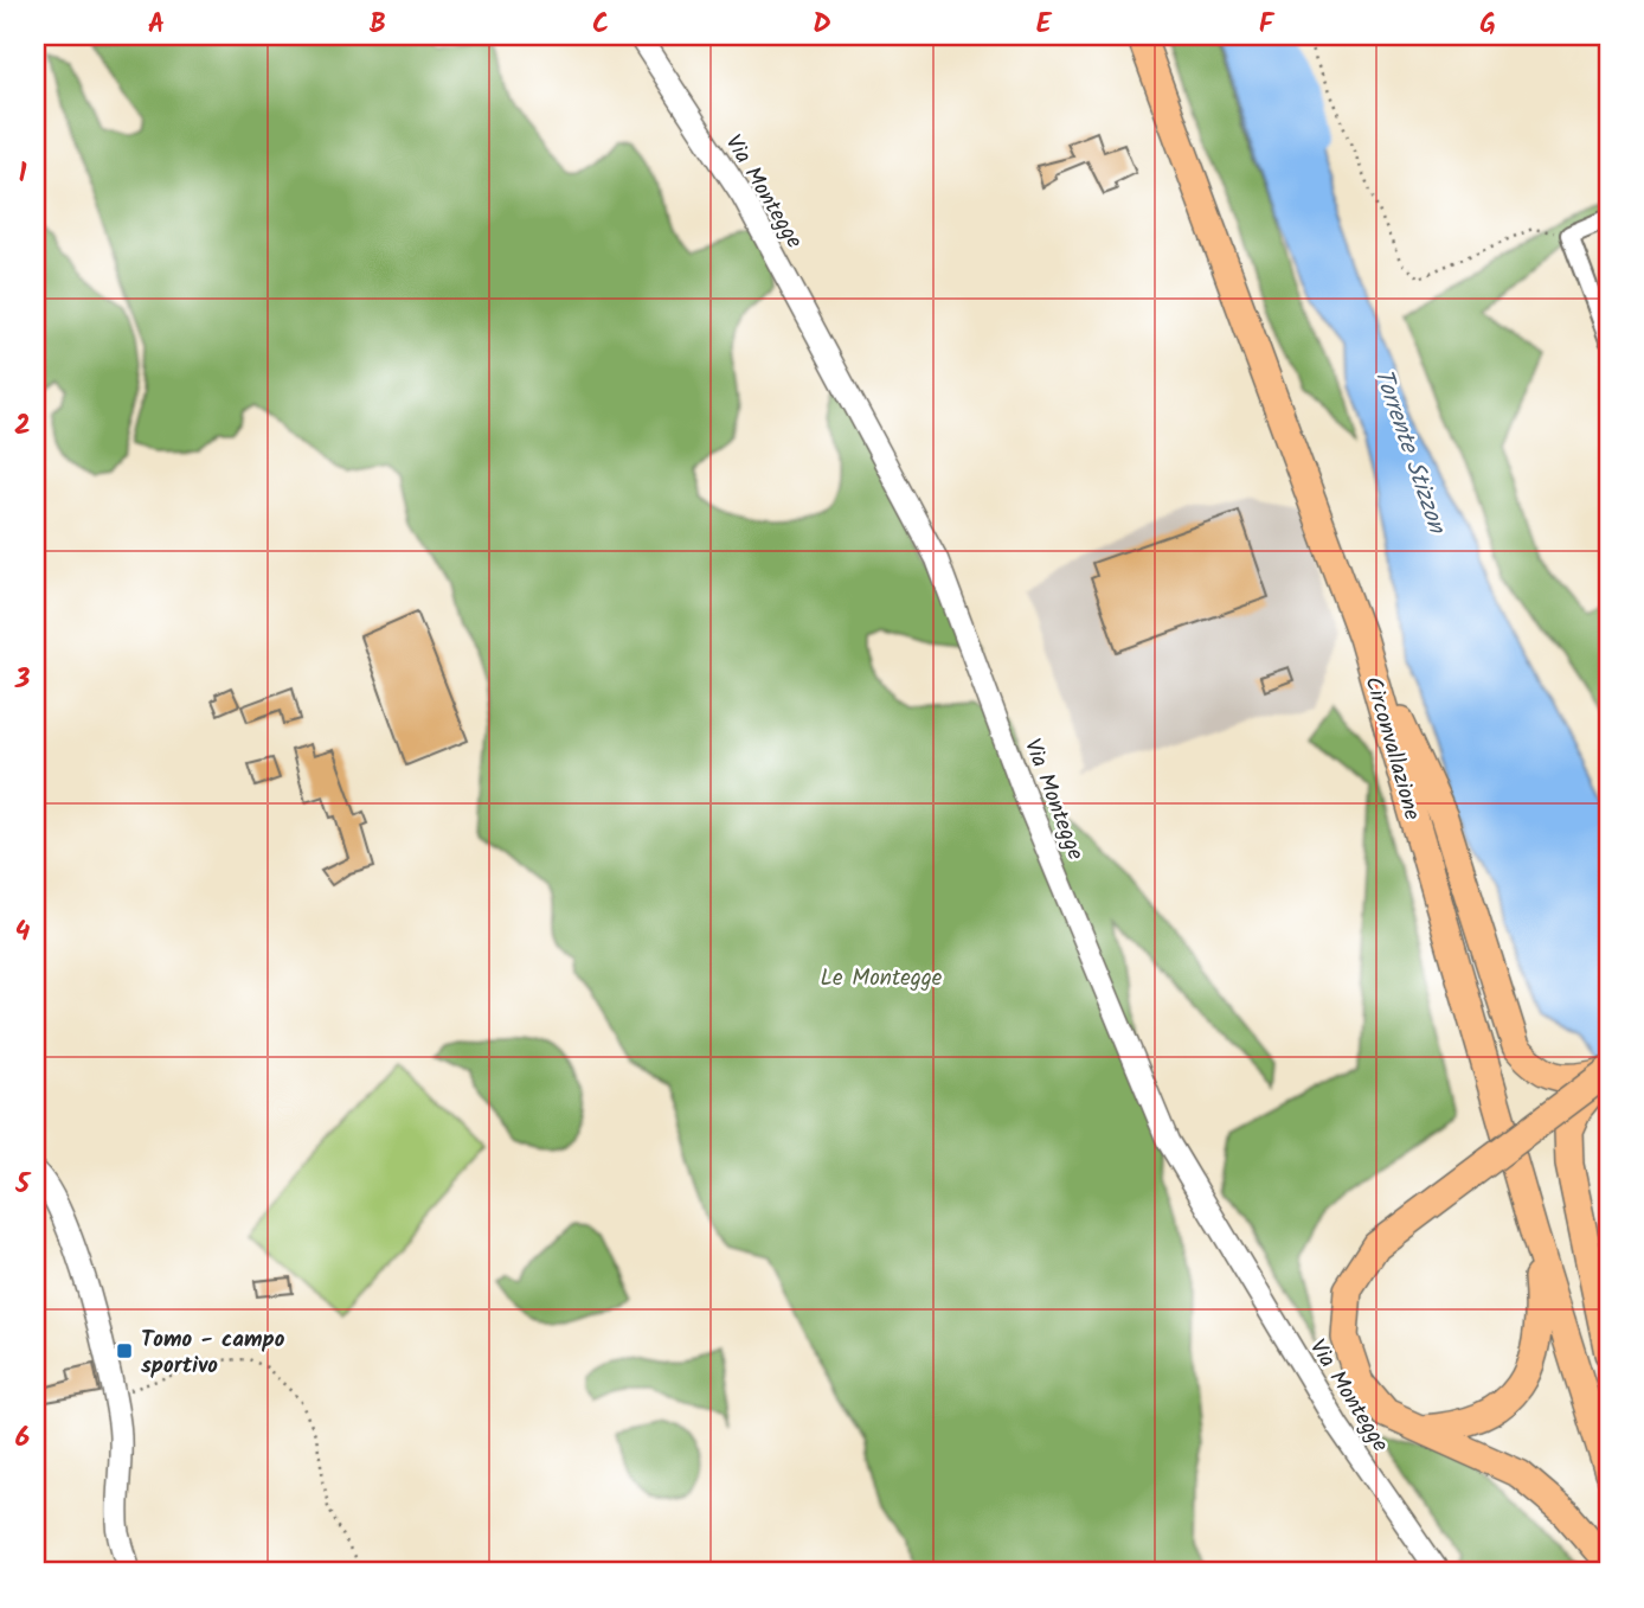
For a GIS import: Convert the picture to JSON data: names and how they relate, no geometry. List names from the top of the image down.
{
  "streets": {
    "highway": ["Circonvallazione"],
    "street": ["Via Montegge"]
  },
  "water": ["Torrente Stizzon"],
  "parks": ["Le Montegge"],
  "places": {
    "transit": ["Tomo - campo sportivo"]
  },
  "grid": {
    "columns": [
      "A",
      "B",
      "C",
      "D",
      "E",
      "F",
      "G"
    ],
    "rows": [
      "1",
      "2",
      "3",
      "4",
      "5",
      "6"
    ]
  }
}
